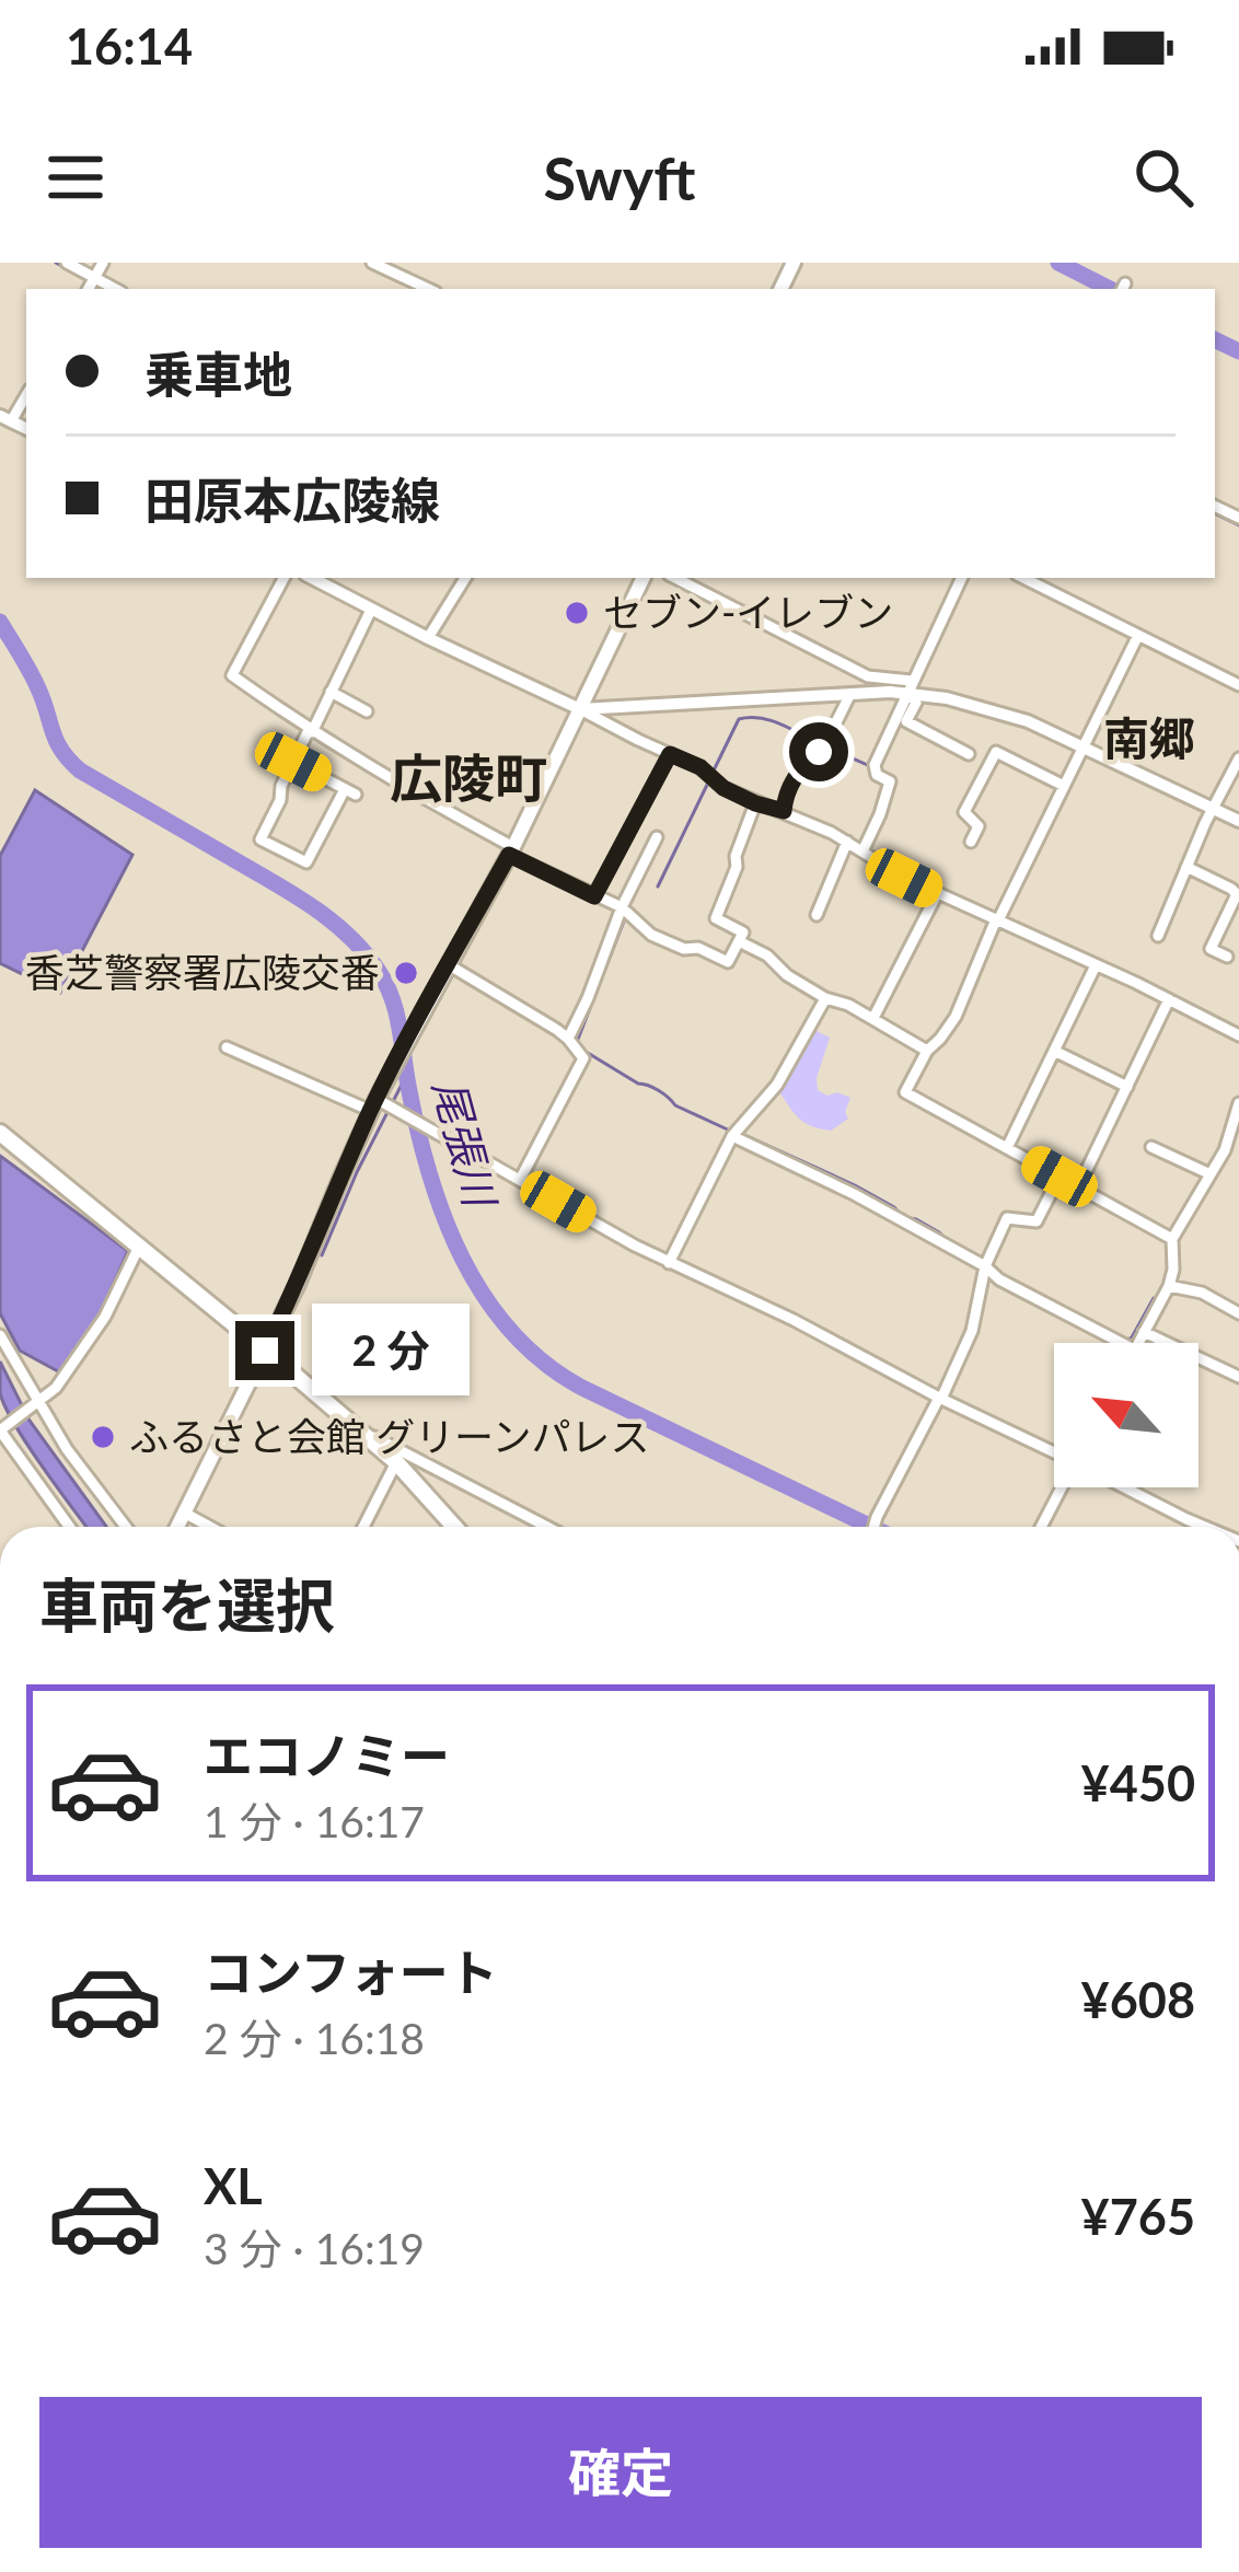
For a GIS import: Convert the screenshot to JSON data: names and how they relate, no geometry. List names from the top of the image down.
{
  "districts": ["南郷", "広陵町"],
  "water": ["尾張川"],
  "places": ["セブン-イレブン", "香芝警察署広陵交番", "ふるさと会館 グリーンパレス"],
  "north": "top left",
  "page": {
    "status": "16:14",
    "header": "Swyft",
    "banner": ["乗車地", "田原本広陵線"],
    "bubble": "2 分",
    "heading": "車両を選択",
    "list": [
      {
        "name": "エコノミー",
        "note": "1 分 · 16:17",
        "value": "¥450"
      },
      {
        "name": "コンフォート",
        "note": "2 分 · 16:18",
        "value": "¥608"
      },
      {
        "name": "XL",
        "note": "3 分 · 16:19",
        "value": "¥765"
      }
    ],
    "buttons": "確定"
  }
}
